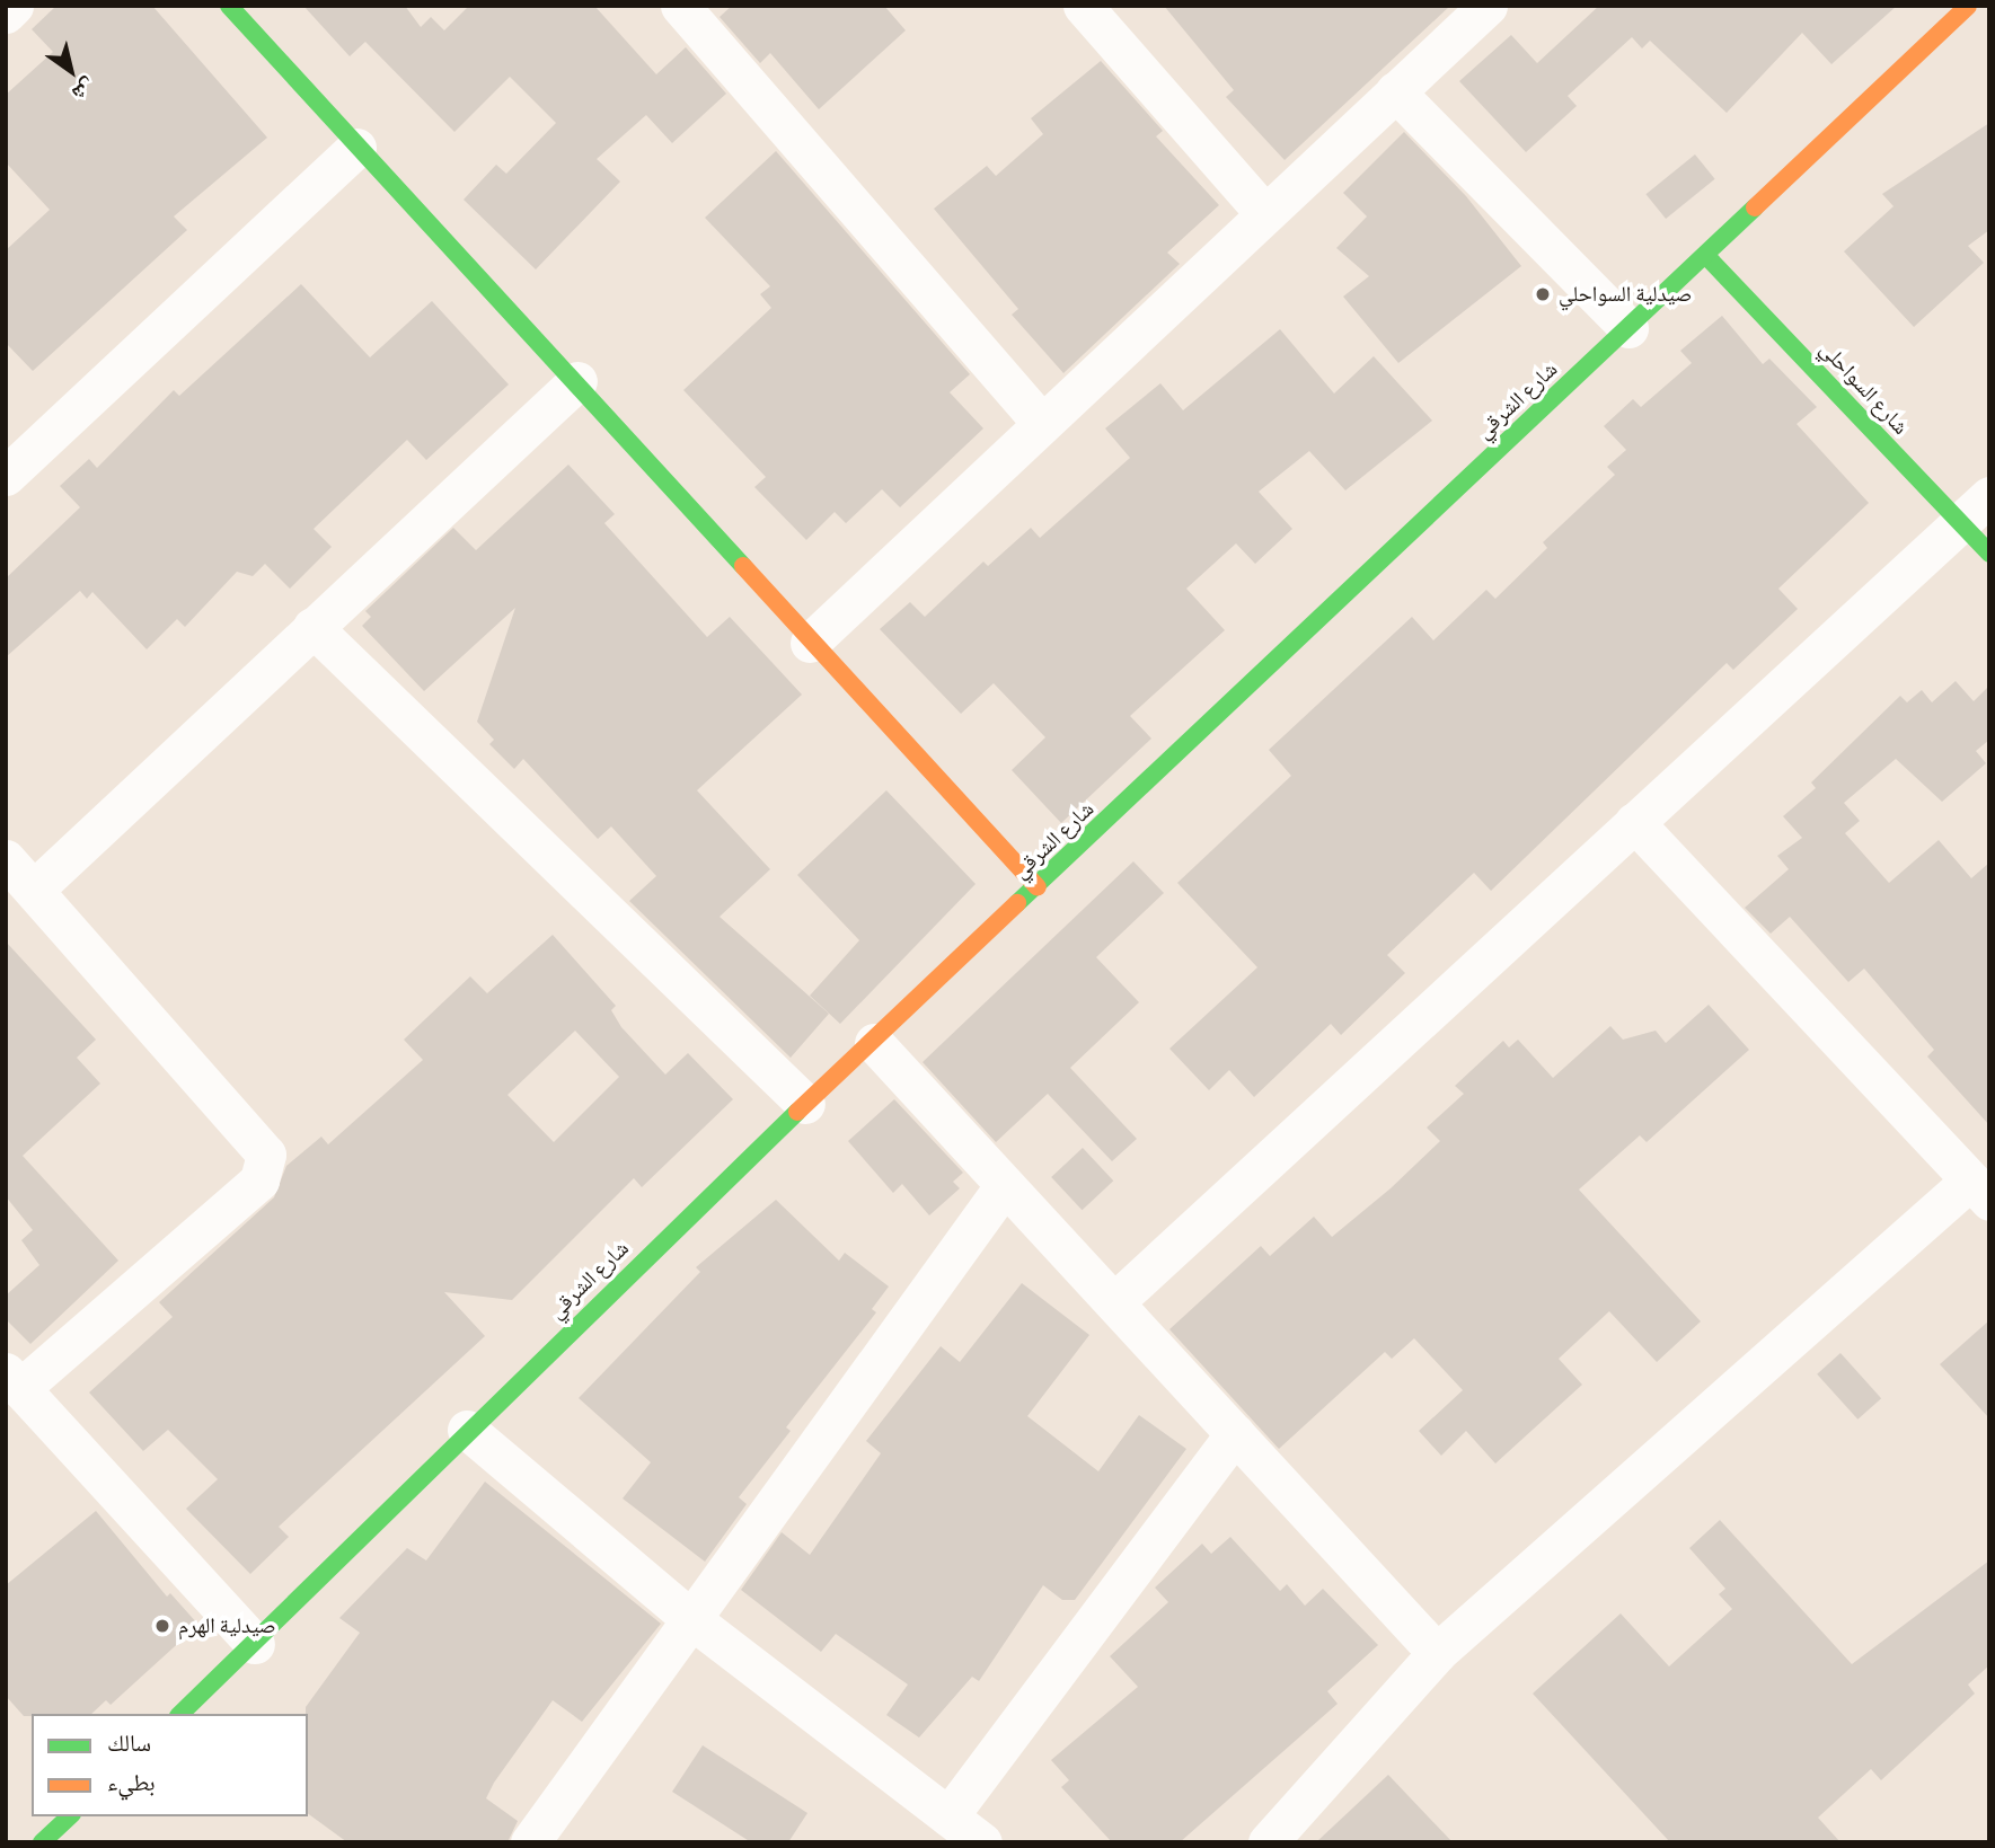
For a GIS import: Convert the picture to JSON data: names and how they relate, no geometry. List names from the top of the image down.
{
  "streets": {
    "street": ["شارع السواحلي", "شارع الشرقي"]
  },
  "crossings": [
    ["شارع السواحلي", "شارع الشرقي"]
  ],
  "places": ["صيدلية السواحلي", "صيدلية الهرم"],
  "legend": ["سالك", "بطيء"],
  "north": "bottom right"
}
